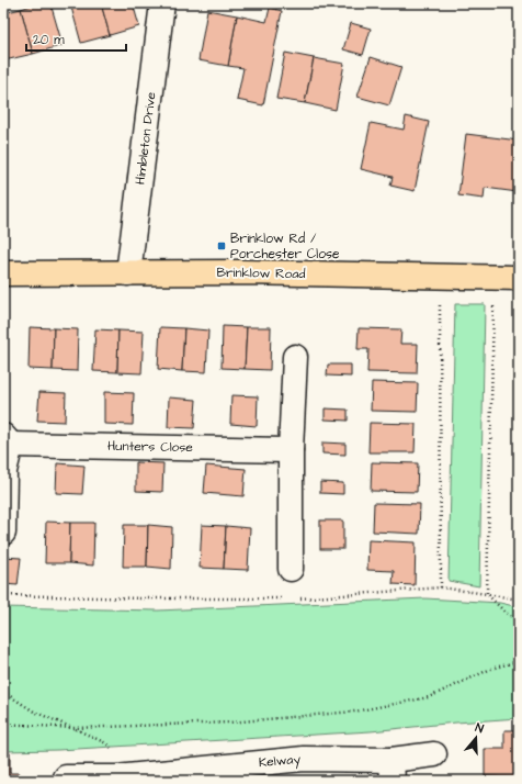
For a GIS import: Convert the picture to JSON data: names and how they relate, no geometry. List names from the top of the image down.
{
  "streets": {
    "main road": ["Brinklow Road"],
    "street": ["Himbleton Drive", "Hunters Close", "Kelway"]
  },
  "crossings": [
    ["Himbleton Drive", "Brinklow Road"]
  ],
  "places": {
    "transit": ["Brinklow Rd / Porchester Close"]
  },
  "scale_bar": "20 m",
  "north": "top"
}
